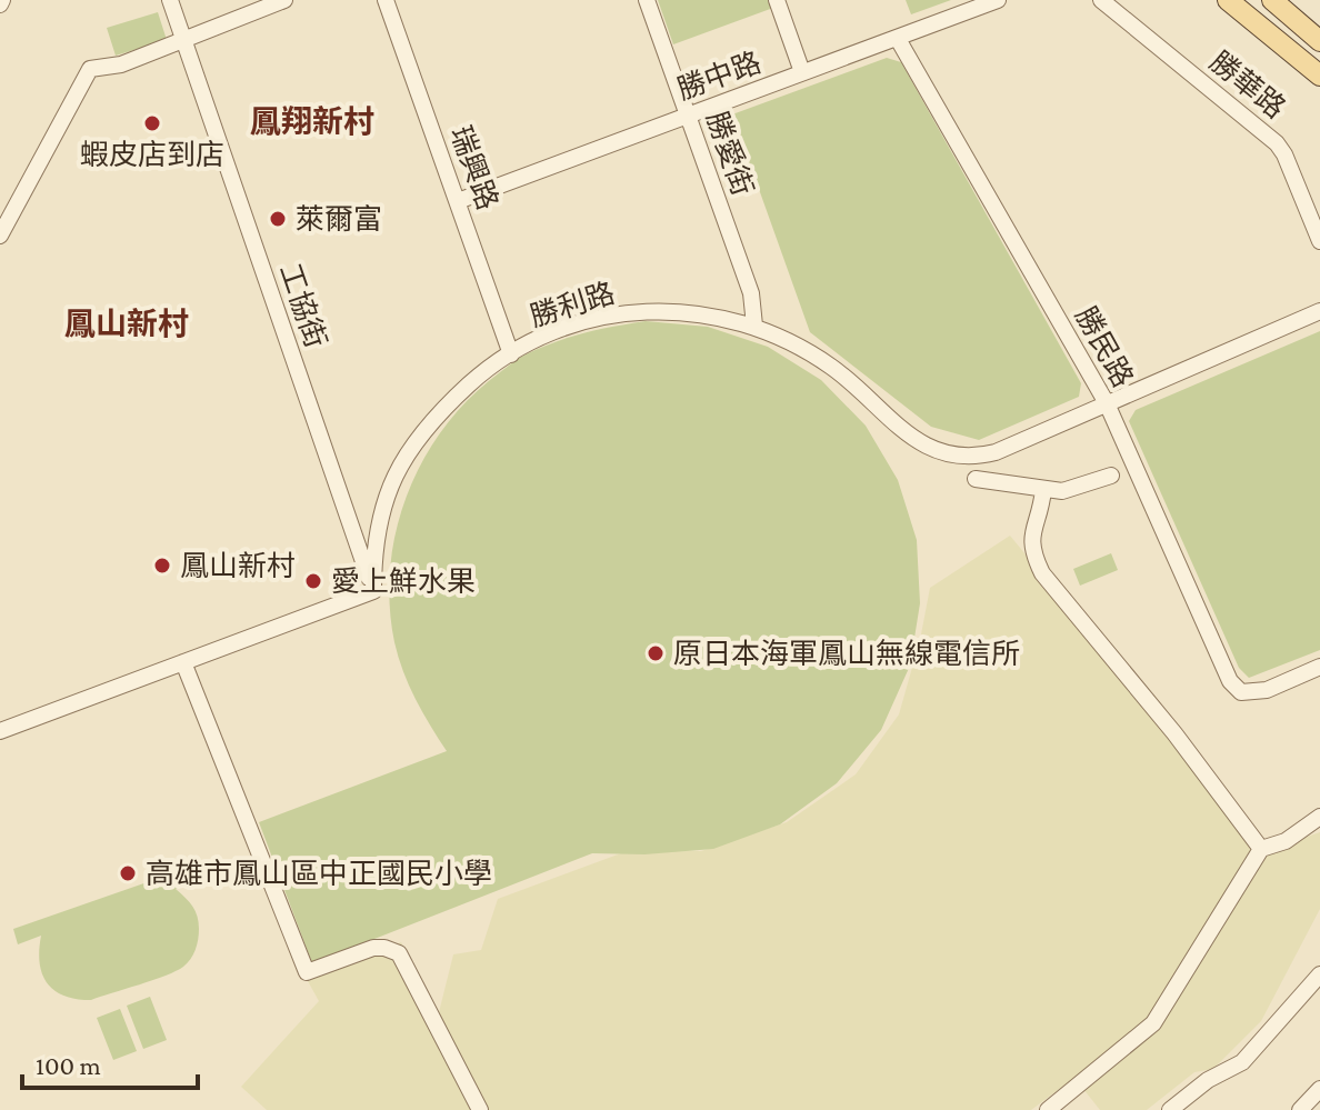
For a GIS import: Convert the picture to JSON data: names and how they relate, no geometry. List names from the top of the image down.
{
  "streets": {
    "street": [
      "勝中路",
      "勝華路",
      "勝愛街",
      "瑞興路",
      "勝利路",
      "工協街",
      "勝民路"
    ]
  },
  "crossings": [
    ["勝中路", "勝愛街"],
    ["勝中路", "瑞興路"],
    ["勝中路", "勝民路"],
    ["勝愛街", "勝利路"],
    ["瑞興路", "勝利路"],
    ["勝利路", "工協街"],
    ["勝利路", "勝民路"]
  ],
  "districts": ["鳳翔新村", "鳳山新村"],
  "places": [
    "蝦皮店到店",
    "萊爾富",
    "鳳山新村",
    "愛上鮮水果",
    "原日本海軍鳳山無線電信所",
    "高雄市鳳山區中正國民小學"
  ],
  "scale_bar": "100 m"
}
